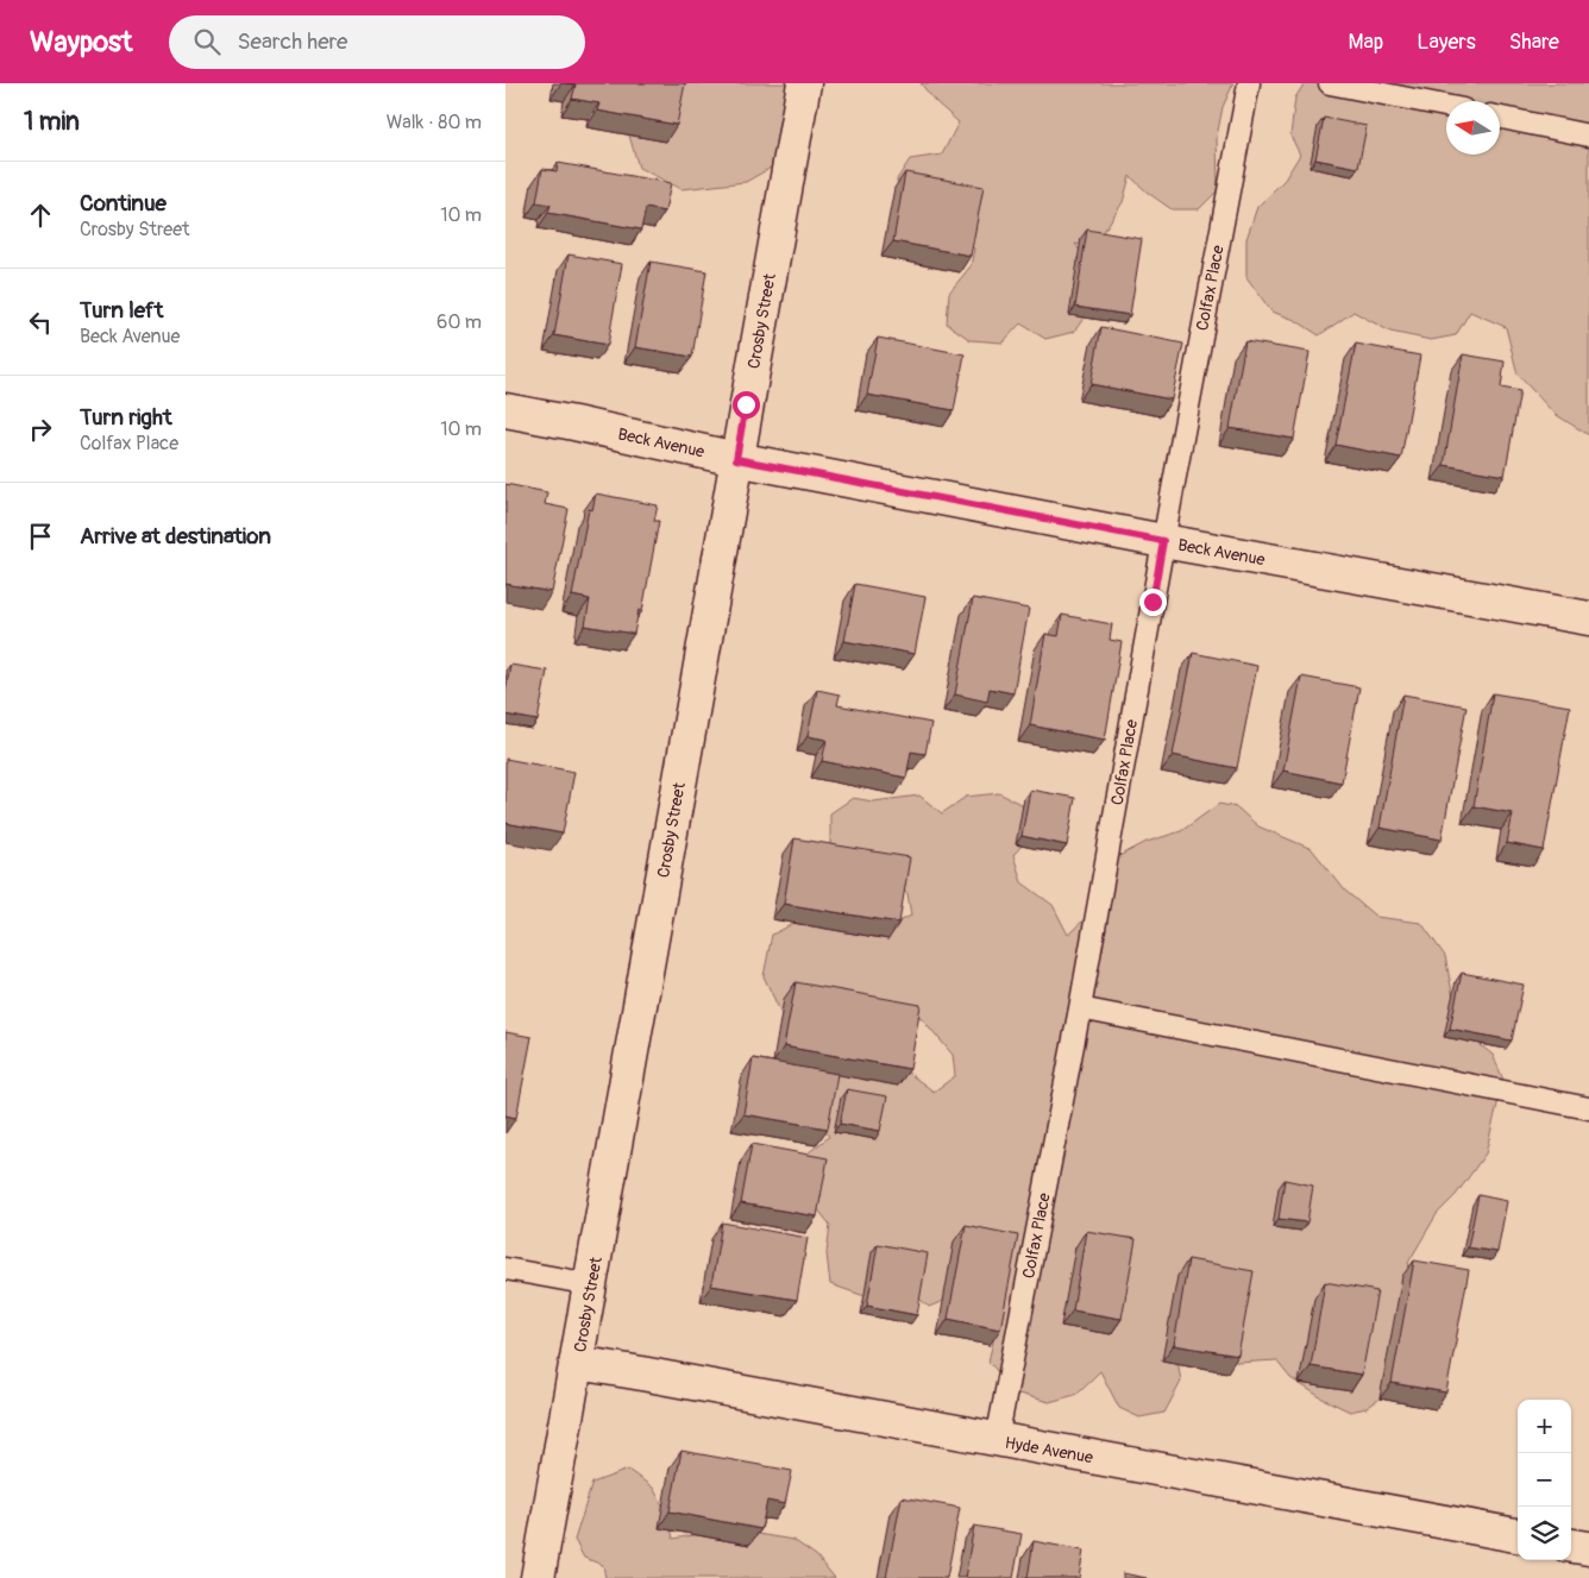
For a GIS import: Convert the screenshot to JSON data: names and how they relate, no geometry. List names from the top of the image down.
{
  "streets": {
    "street": ["Crosby Street", "Beck Avenue", "Hyde Avenue"],
    "lane": ["Colfax Place"]
  },
  "crossings": [
    ["Colfax Place", "Beck Avenue"],
    ["Colfax Place", "Hyde Avenue"],
    ["Crosby Street", "Beck Avenue"],
    ["Crosby Street", "Hyde Avenue"]
  ],
  "north": "left",
  "page": {
    "header": "Waypost",
    "search": "Search here",
    "nav": ["Map", "Layers", "Share"],
    "heading": ["1 min", "Walk · 80 m"],
    "list": [
      ["Continue", "Crosby Street", "10 m"],
      ["Turn left", "Beck Avenue", "60 m"],
      ["Turn right", "Colfax Place", "10 m"],
      "Arrive at destination"
    ],
    "map_buttons": ["+", "−"]
  }
}
